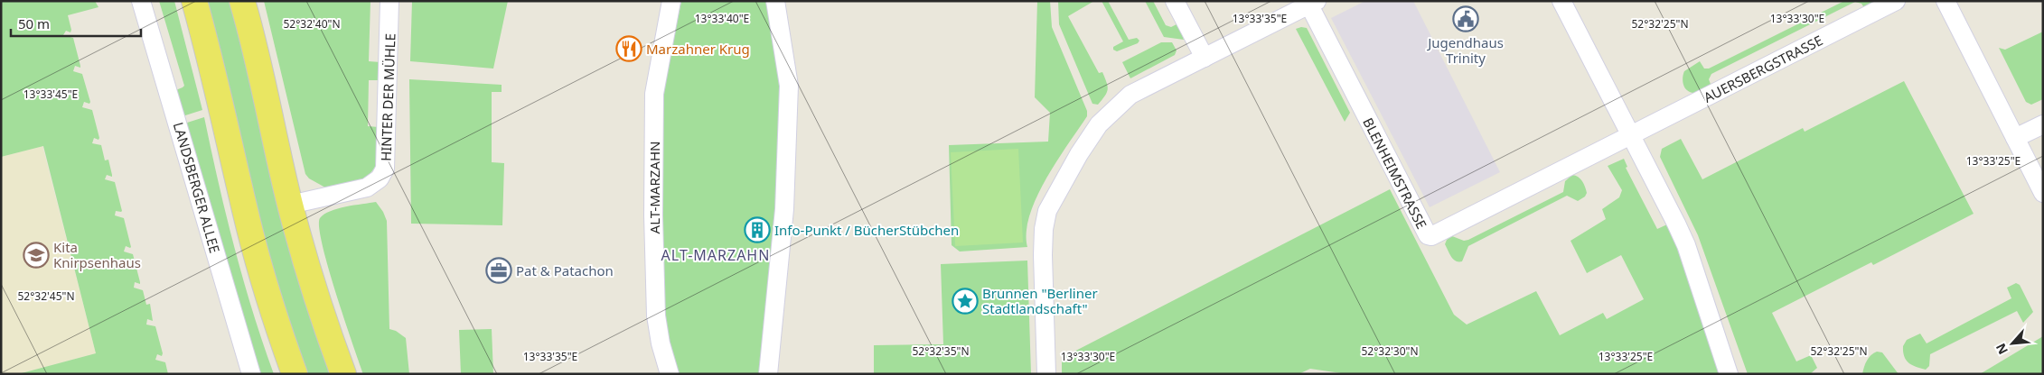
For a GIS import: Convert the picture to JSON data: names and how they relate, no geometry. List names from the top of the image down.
{
  "streets": {
    "street": [
      "AUERSBERGSTRASSE",
      "HINTER DER MÜHLE",
      "BLENHEIMSTRASSE",
      "LANDSBERGER ALLEE",
      "ALT-MARZAHN"
    ]
  },
  "crossings": [
    ["AUERSBERGSTRASSE", "BLENHEIMSTRASSE"]
  ],
  "districts": ["ALT-MARZAHN"],
  "places": {
    "public building": ["Jugendhaus Trinity"],
    "restaurant": ["Marzahner Krug"],
    "building": ["Info-Punkt / BücherStübchen"],
    "school or university": ["Kita Knirpsenhaus"],
    "office": ["Pat & Patachon"],
    "place": ["Brunnen \"Berliner Stadtlandschaft\""]
  },
  "scale_bar": "50 m",
  "north": "bottom left",
  "coordinates": [
    "13°33'40\"E",
    "13°33'35\"E",
    "13°33'30\"E",
    "52°32'40\"N",
    "52°32'25\"N",
    "13°33'45\"E",
    "13°33'25\"E",
    "52°32'45\"N",
    "52°32'35\"N",
    "52°32'30\"N"
  ]
}
